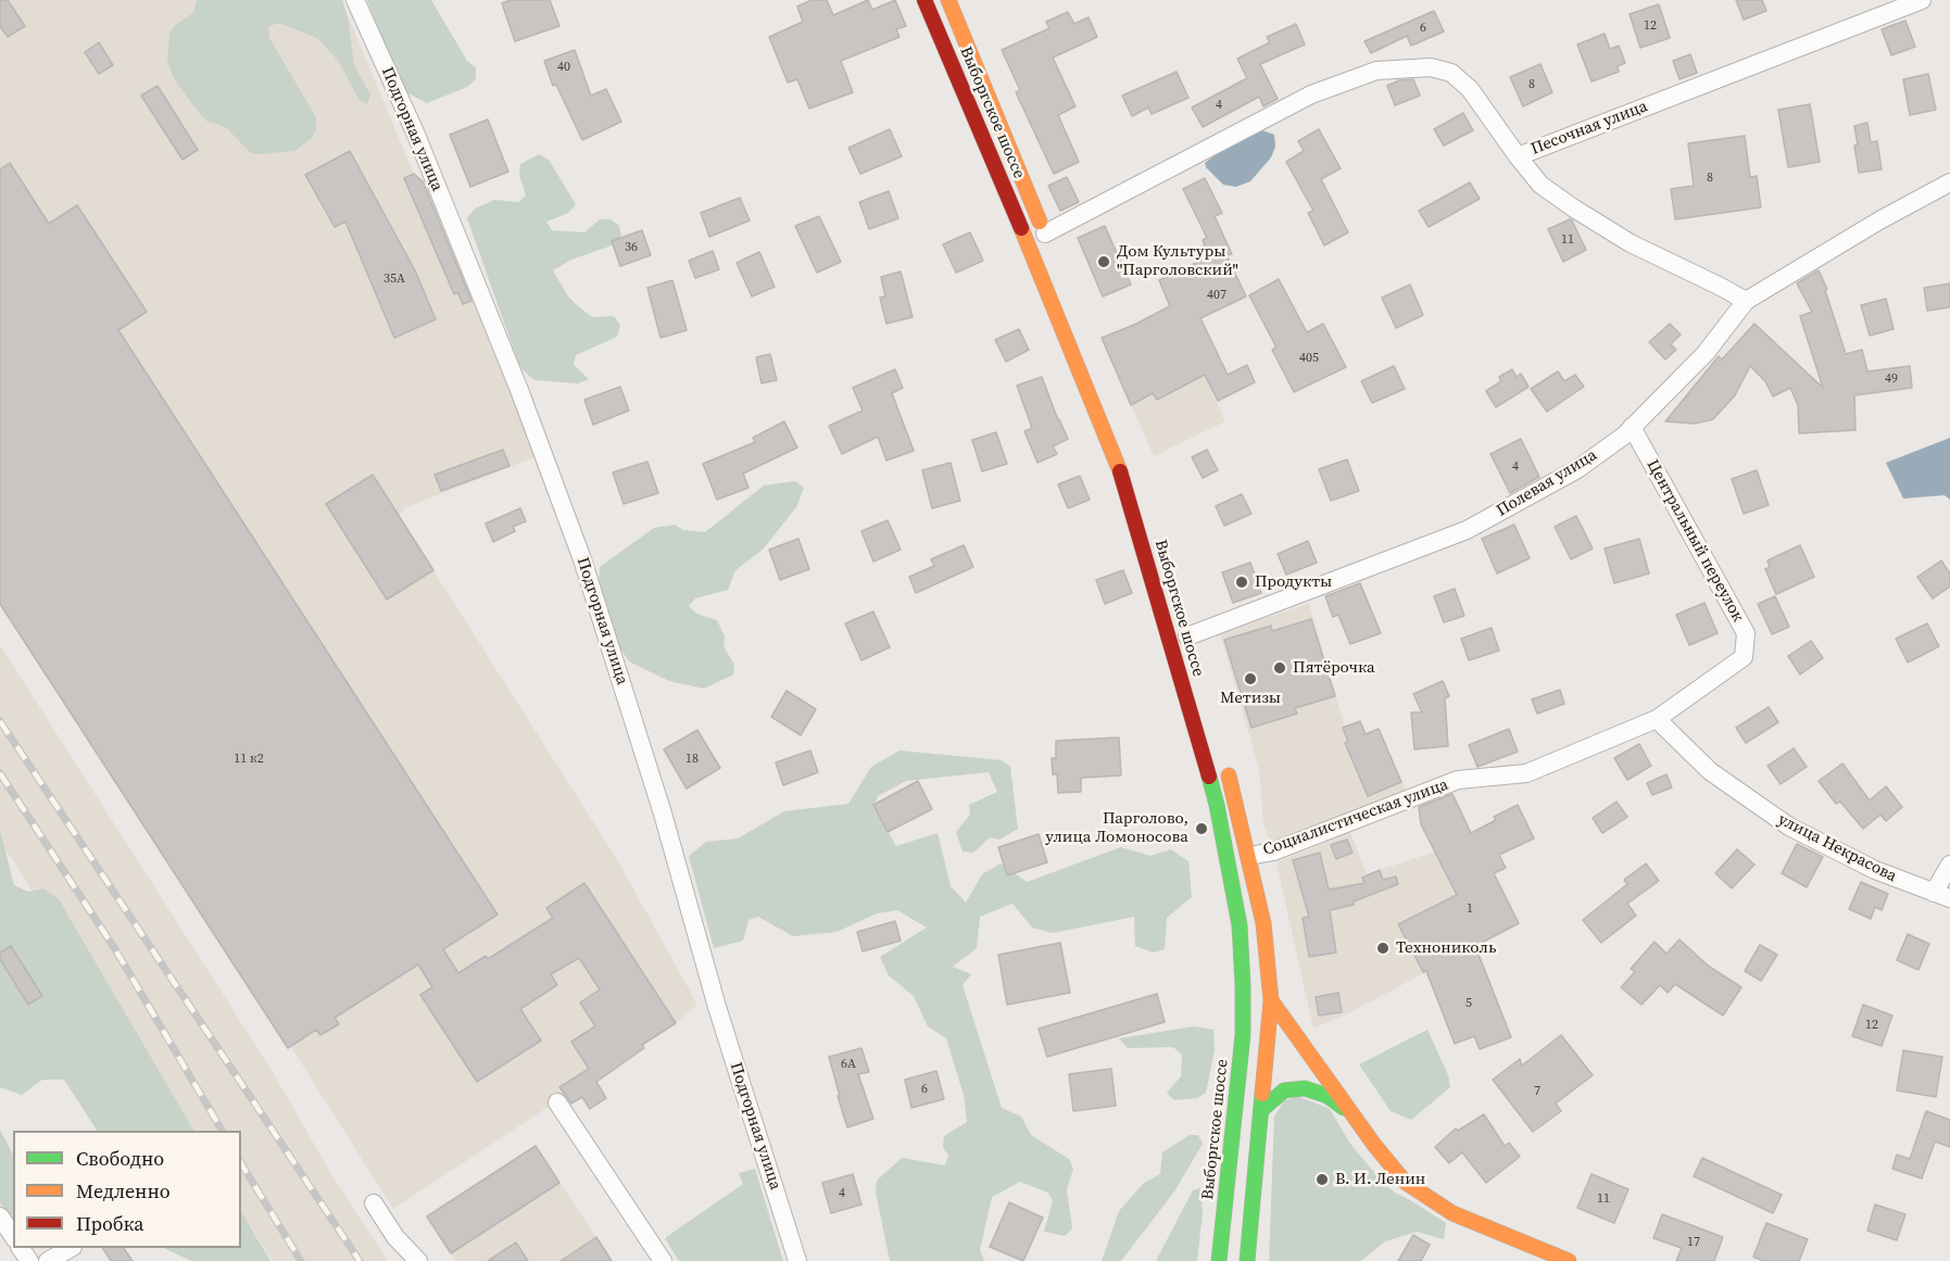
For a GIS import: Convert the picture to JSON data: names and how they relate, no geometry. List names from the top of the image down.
{
  "streets": {
    "main road": ["Выборгское шоссе"],
    "street": [
      "Песочная улица",
      "Подгорная улица",
      "Полевая улица",
      "Центральный переулок",
      "Социалистическая улица",
      "улица Некрасова"
    ]
  },
  "crossings": [
    ["Выборгское шоссе", "Песочная улица"],
    ["Полевая улица", "Центральный переулок"],
    ["Центральный переулок", "Социалистическая улица"],
    ["Социалистическая улица", "улица Некрасова"]
  ],
  "places": [
    "Дом Культуры \"Парголовский\"",
    "Продукты",
    "Пятёрочка",
    "Метизы",
    "Парголово, улица Ломоносова",
    "Технониколь",
    "В. И. Ленин"
  ],
  "house_numbers": [
    "12",
    "6",
    "40",
    "8",
    "4",
    "8",
    "11",
    "36",
    "35А",
    "407",
    "405",
    "49",
    "4",
    "11 к2",
    "18",
    "1",
    "5",
    "12",
    "6А",
    "6",
    "7",
    "4",
    "11",
    "17"
  ],
  "legend": ["Свободно", "Медленно", "Пробка"]
}
